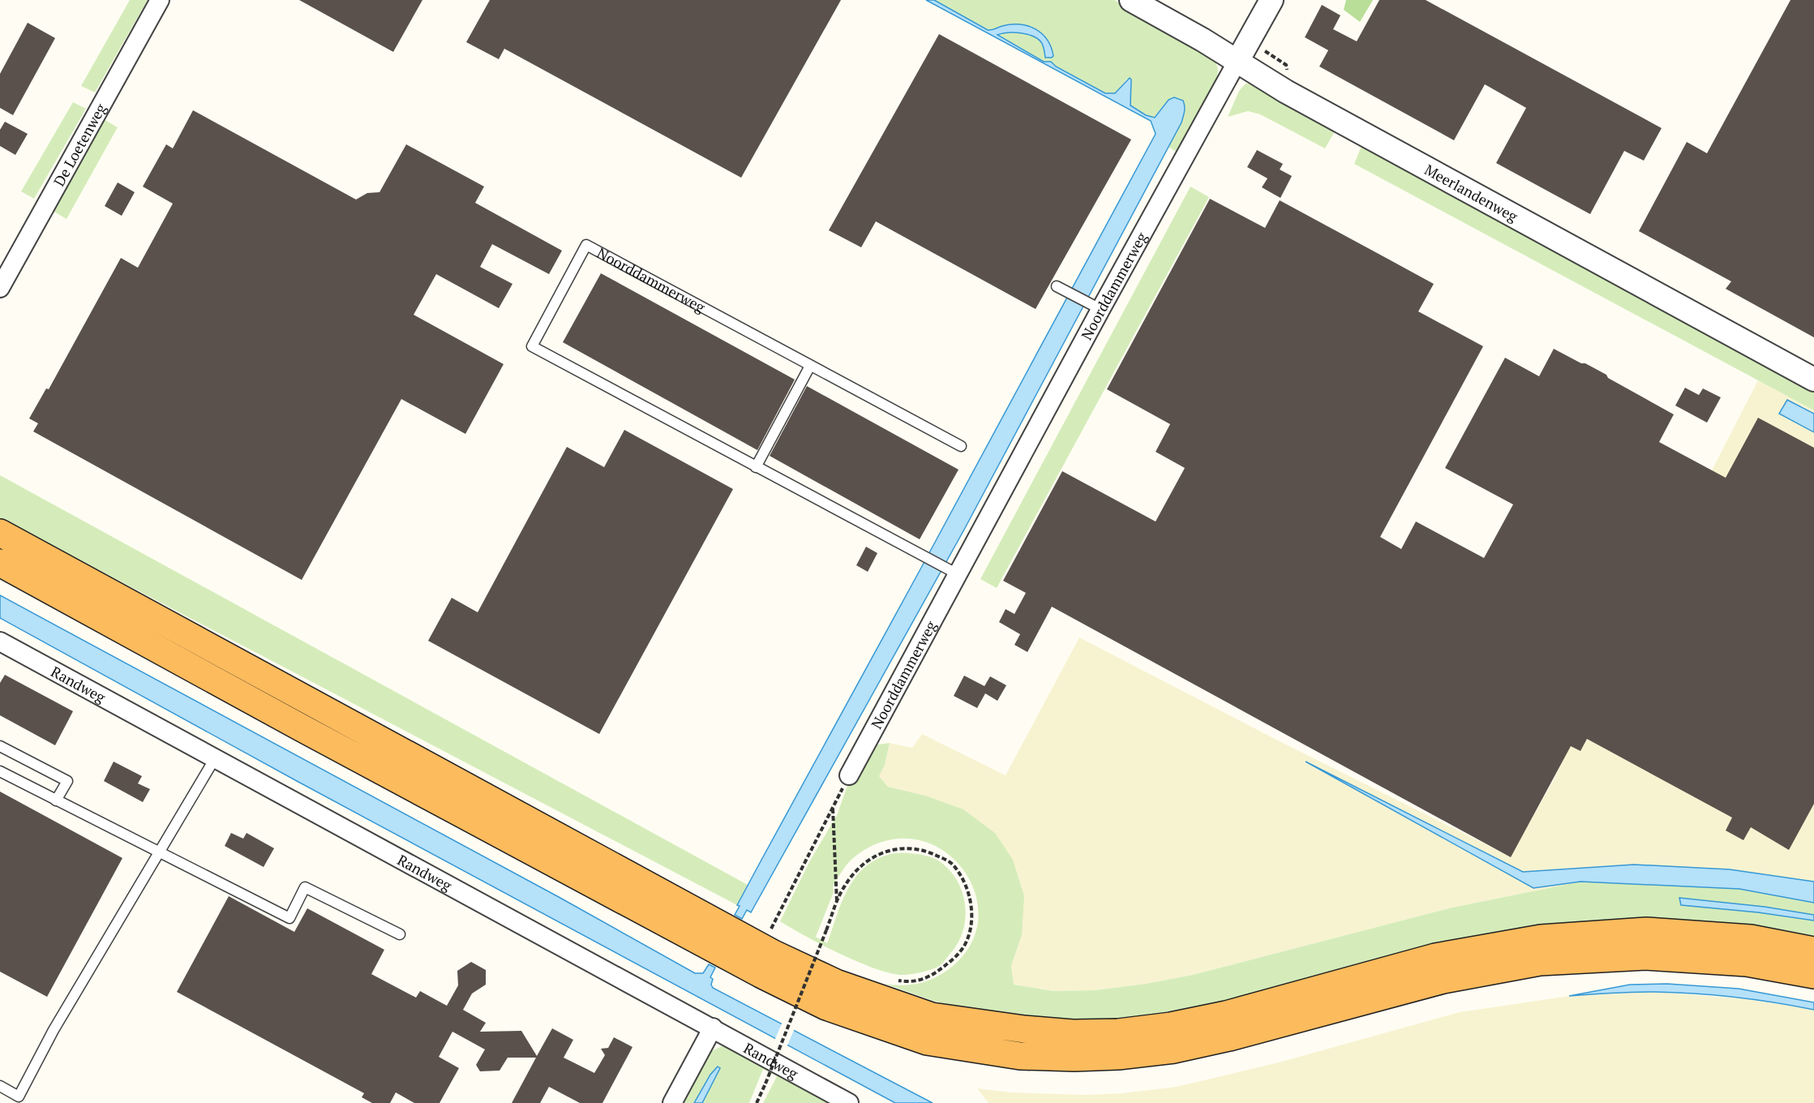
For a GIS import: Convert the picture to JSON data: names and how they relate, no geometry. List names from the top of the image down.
{
  "streets": {
    "street": [
      "De Loetenweg",
      "Meerlandenweg",
      "Noorddammerweg",
      "Randweg"
    ]
  },
  "crossings": [
    ["Meerlandenweg", "Noorddammerweg"]
  ]
}
